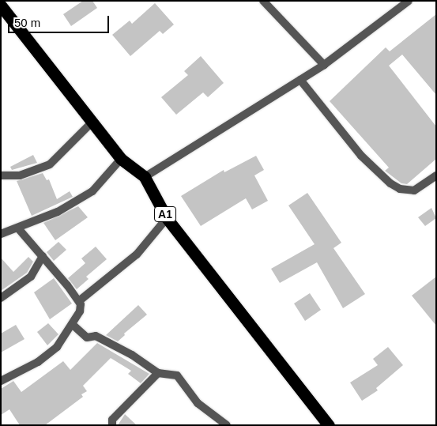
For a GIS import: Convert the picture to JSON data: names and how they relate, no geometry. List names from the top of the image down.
{
  "streets": {
    "highway": ["A1"]
  },
  "scale_bar": "50 m"
}
